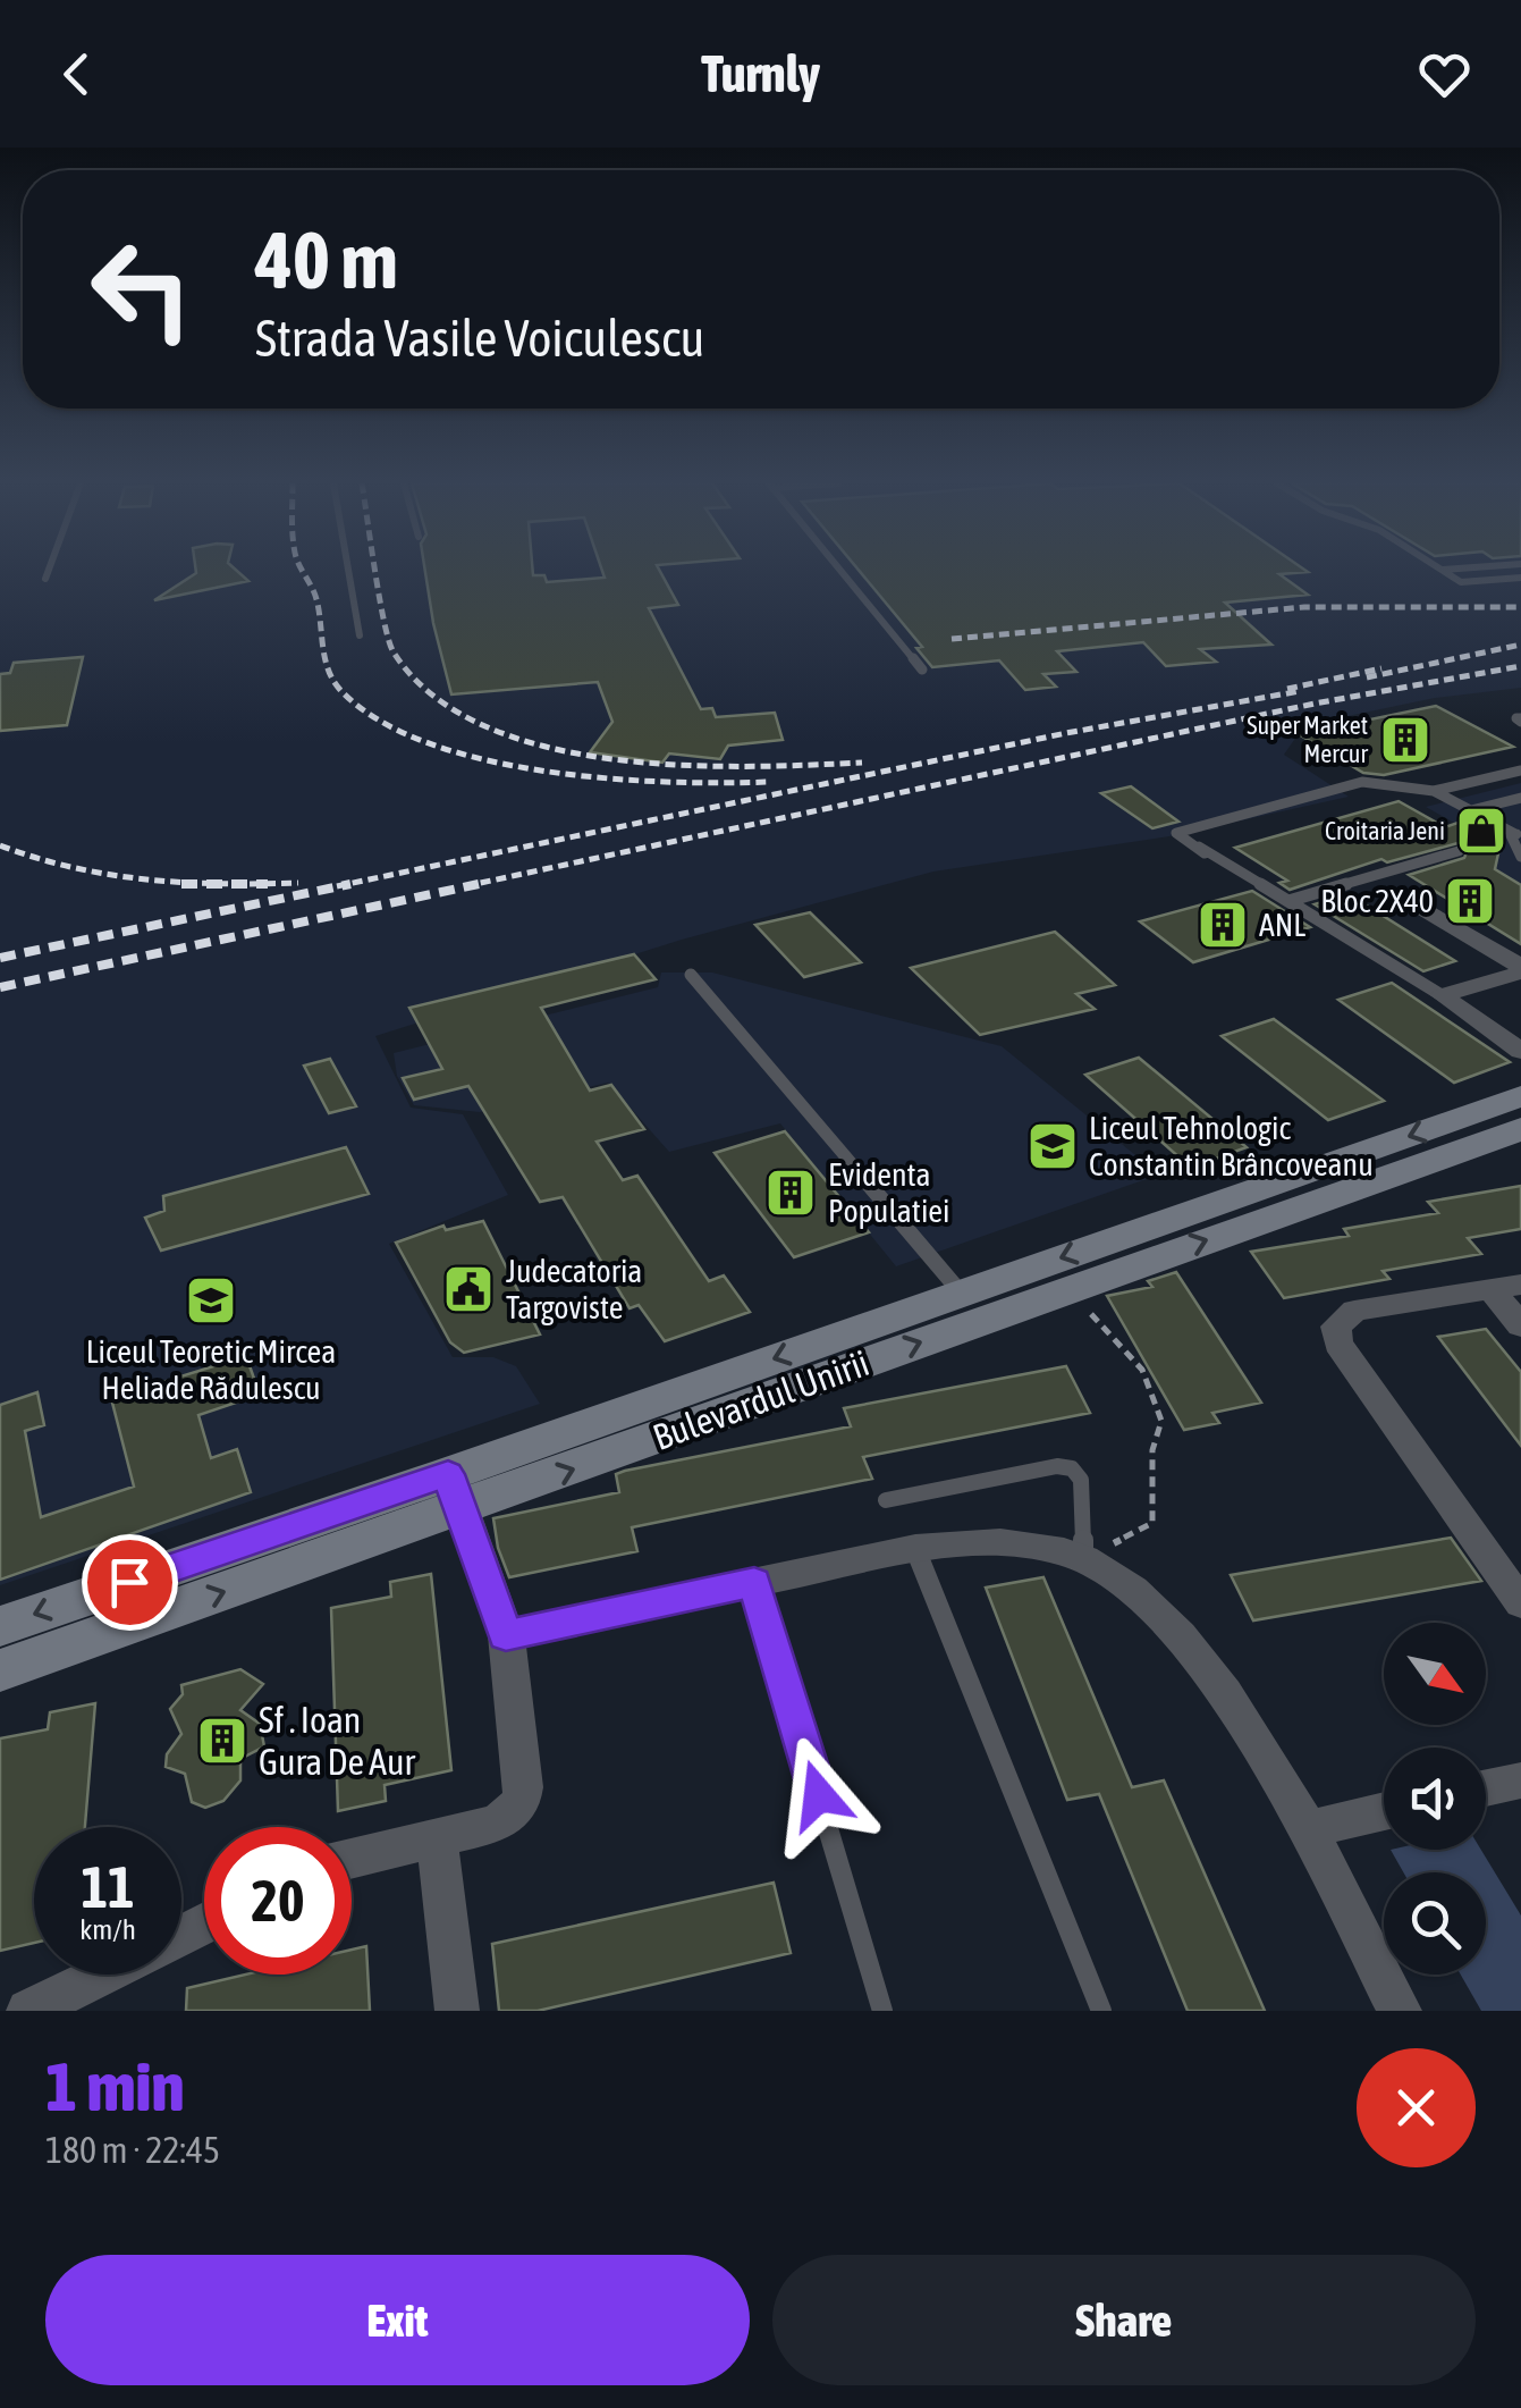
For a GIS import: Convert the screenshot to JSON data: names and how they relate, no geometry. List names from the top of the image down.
{
  "streets": {
    "main road": ["Bulevardul Unirii"]
  },
  "places": {
    "building": [
      "Super Market Mercur",
      "Bloc 2X40",
      "ANL",
      "Evidenta Populatiei",
      "Sf . Ioan Gura De Aur"
    ],
    "shop": ["Croitaria Jeni"],
    "school or university": ["Liceul Tehnologic Constantin Brâncoveanu", "Liceul Teoretic Mircea Heliade Rădulescu"],
    "public building": ["Judecatoria Targoviste"]
  },
  "north": "bottom right",
  "page": {
    "header": "Turnly",
    "turn": ["40 m", "Strada Vasile Voiculescu"],
    "speed": "11 km/h",
    "limit": "20",
    "heading": ["1 min", "180 m · 22:45"],
    "buttons": ["Exit", "Share"]
  }
}
